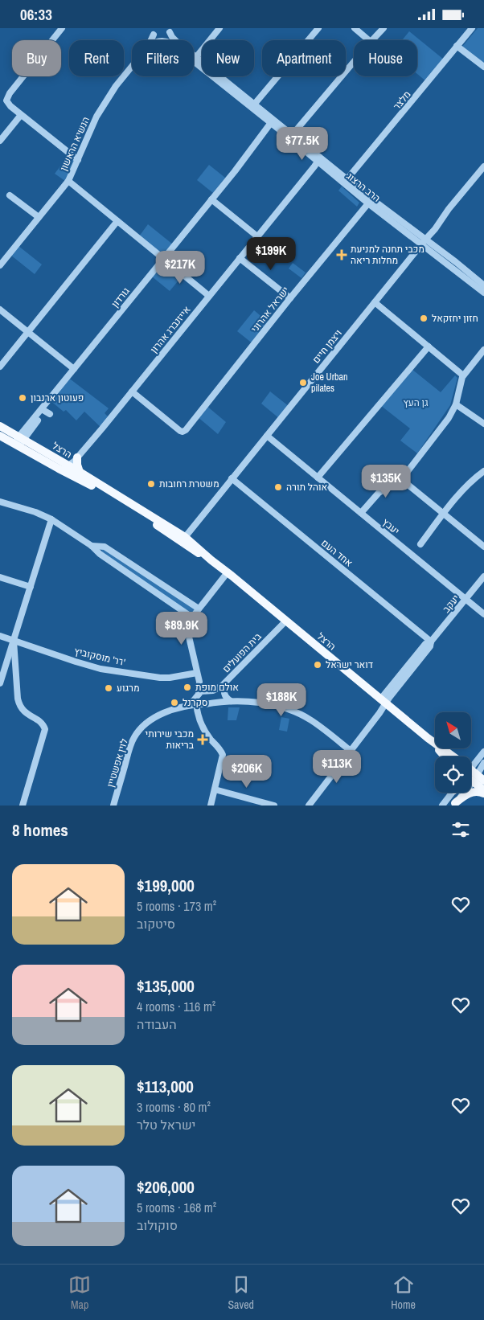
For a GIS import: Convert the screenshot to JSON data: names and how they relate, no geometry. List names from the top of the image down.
{
  "streets": {
    "main road": ["הרצל"],
    "street": [
      "מלצר",
      "הנשיא הראשון",
      "הרב הרצוג",
      "גורדון",
      "ישראל אהרוני",
      "אייזנברג אהרון",
      "ויצמן חיים",
      "יעבץ",
      "אחד העם",
      "יעקב",
      "בית הפועלים",
      "דר' מוסקוביץ'",
      "לוין אפשטיין"
    ]
  },
  "crossings": [
    ["מלצר", "הרב הרצוג"],
    ["הנשיא הראשון", "הרב הרצוג"],
    ["הרב הרצוג", "גורדון"],
    ["הרב הרצוג", "ישראל אהרוני"],
    ["הרב הרצוג", "אייזנברג אהרון"],
    ["הרב הרצוג", "ויצמן חיים"],
    ["גורדון", "הרצל"],
    ["ישראל אהרוני", "אייזנברג אהרון"],
    ["אייזנברג אהרון", "הרצל"],
    ["ויצמן חיים", "הרצל"],
    ["ויצמן חיים", "יעבץ"],
    ["ויצמן חיים", "אחד העם"],
    ["הרצל", "יעקב"],
    ["הרצל", "בית הפועלים"],
    ["יעבץ", "יעקב"],
    ["אחד העם", "יעקב"],
    ["יעקב", "לוין אפשטיין"],
    ["בית הפועלים", "לוין אפשטיין"]
  ],
  "parks": ["גן העץ"],
  "places": {
    "health": ["מכבי תחנה למניעת מחלות ריאה", "מכבי שירותי בריאות"],
    "other": [
      "חזון יחזקאל",
      "Joe Urban pilates",
      "פעוטון ארנבון",
      "משטרת רחובות",
      "אוהל תורה",
      "דואר ישראל",
      "אולם מופת",
      "מרגוע",
      "סקרנל"
    ]
  },
  "north": "top left",
  "page": {
    "status": "06:33",
    "chip": [
      "Buy",
      "Rent",
      "Filters",
      "New",
      "Apartment",
      "House"
    ],
    "price": [
      "$77.5K",
      "$199K",
      "$217K",
      "$135K",
      "$89.9K",
      "$188K",
      "$113K",
      "$206K"
    ],
    "heading": "8 homes",
    "list": [
      {
        "name": "$199,000",
        "note": "5 rooms · 173 m² · סיטקוב"
      },
      {
        "name": "$135,000",
        "note": "4 rooms · 116 m² · העבודה"
      },
      {
        "name": "$113,000",
        "note": "3 rooms · 80 m² · ישראל טלר"
      },
      {
        "name": "$206,000",
        "note": "5 rooms · 168 m² · סוקולוב"
      }
    ],
    "tabs": ["Map", "Saved", "Home"]
  }
}
